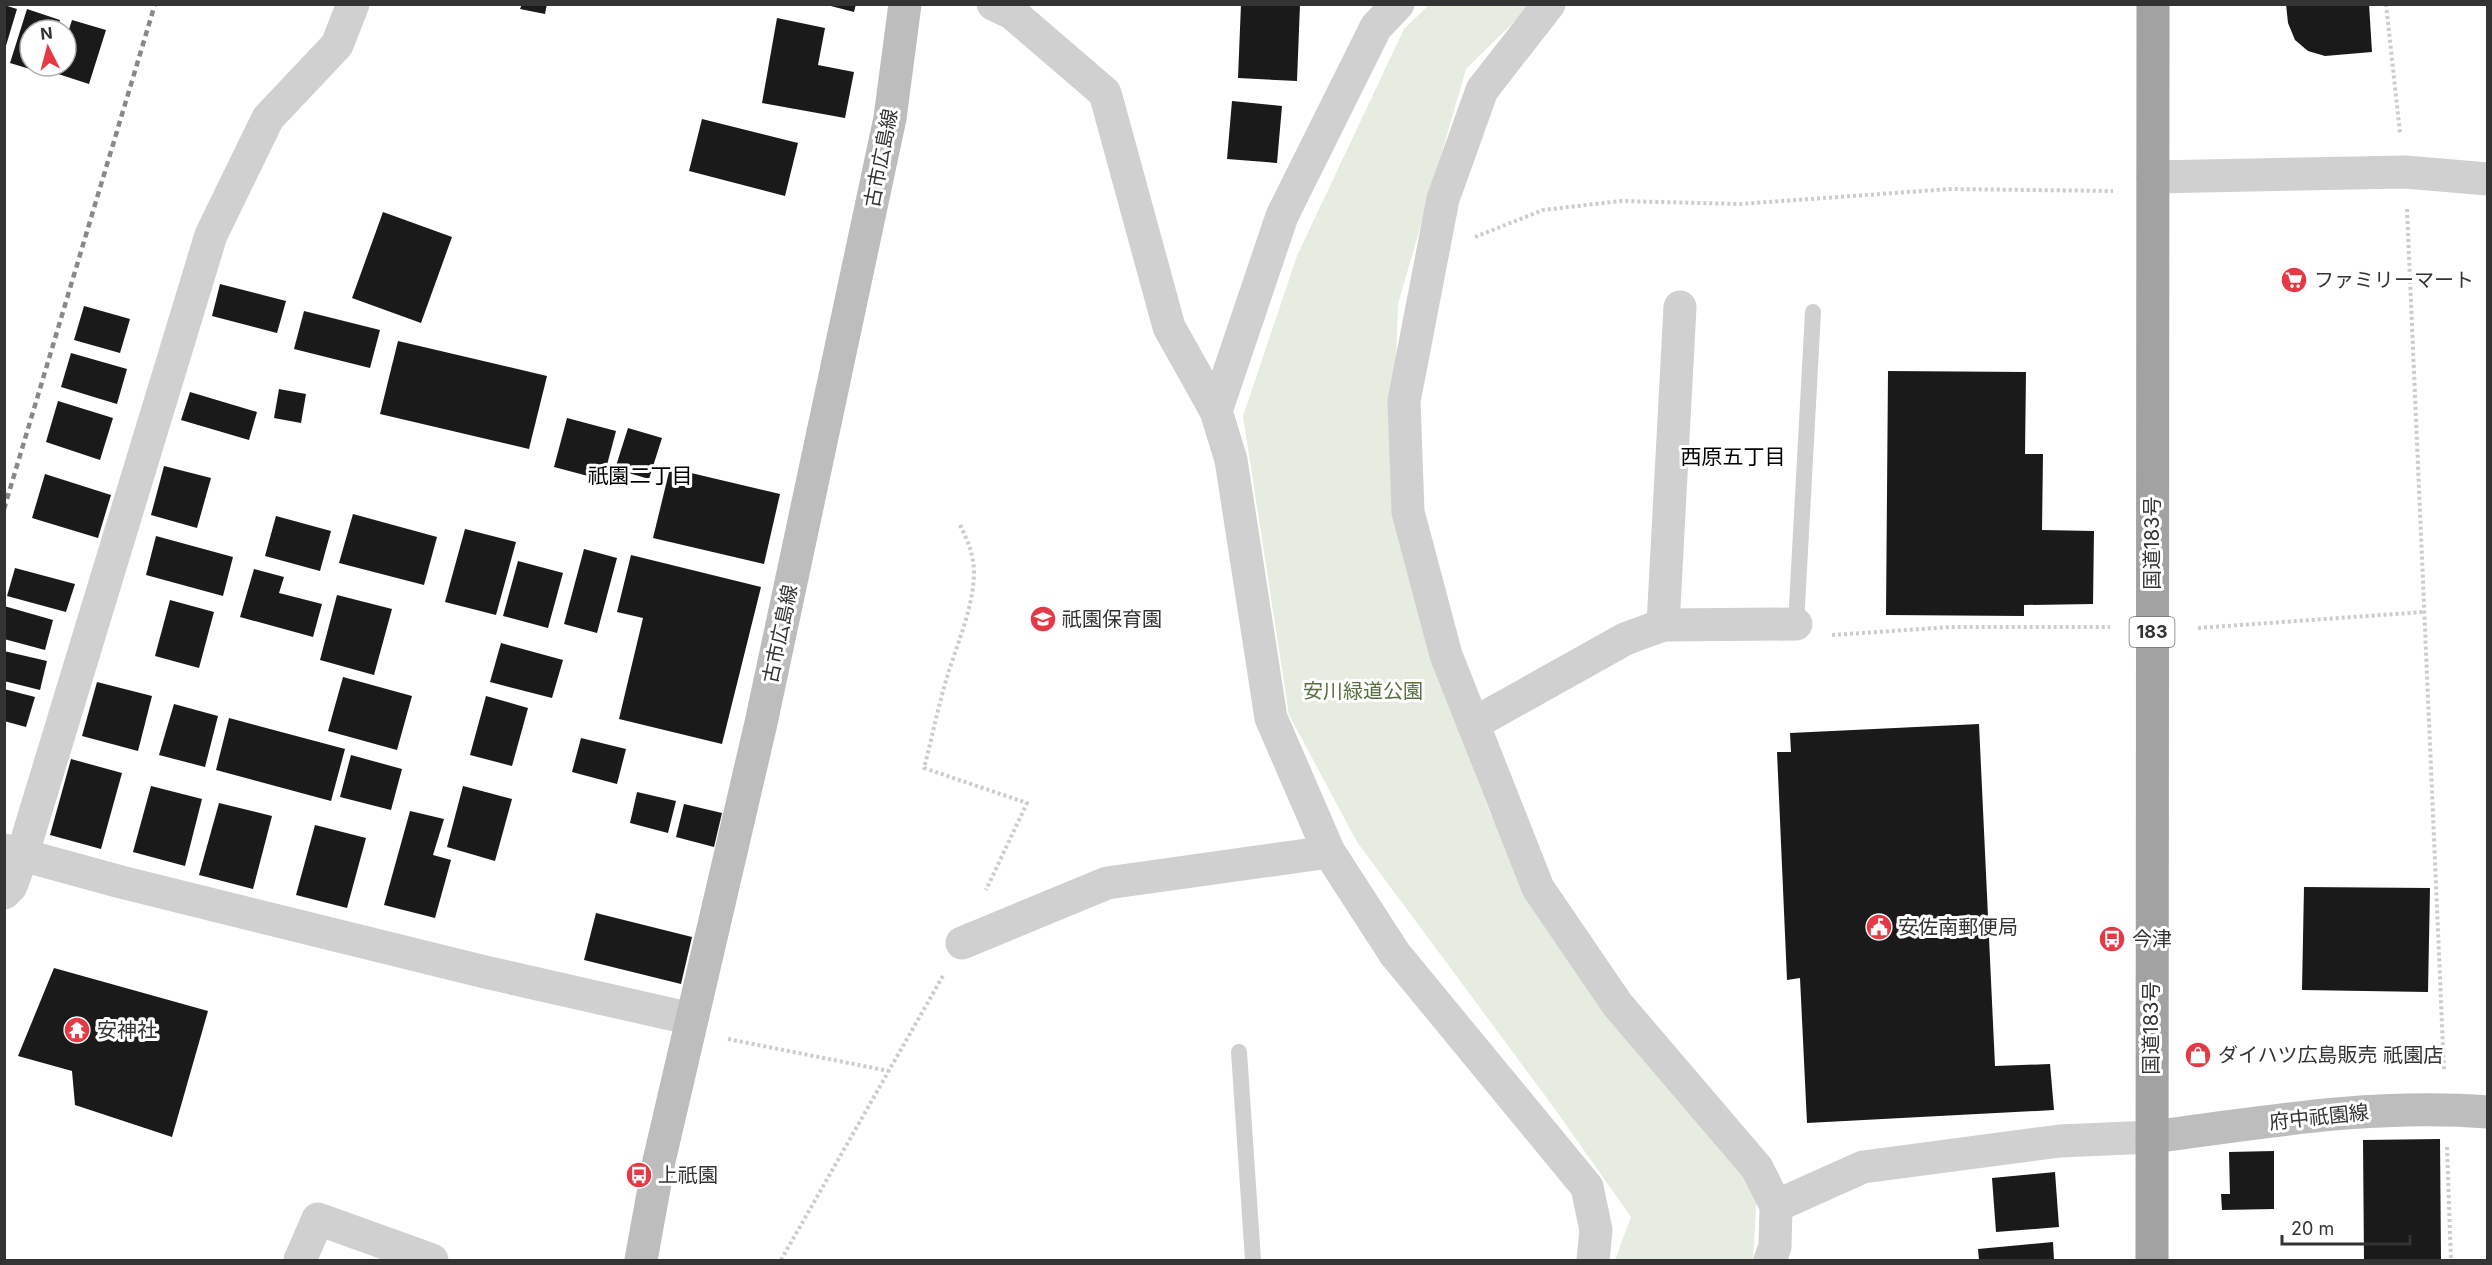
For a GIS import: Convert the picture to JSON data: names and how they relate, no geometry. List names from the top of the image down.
{
  "streets": {
    "highway": ["国道183号", "183"],
    "main road": ["古市広島線", "府中祇園線"]
  },
  "crossings": [
    ["国道183号", "府中祇園線"]
  ],
  "districts": ["西原五丁目", "祇園二丁目"],
  "parks": ["安川緑道公園"],
  "places": {
    "supermarket": ["ファミリーマート"],
    "school or university": ["祇園保育園"],
    "public building": ["安佐南郵便局"],
    "bus stop": ["今津", "上祇園"],
    "temple": ["安神社"],
    "shop": ["ダイハツ広島販売 祇園店"]
  },
  "scale_bar": "20 m",
  "north": "top"
}
